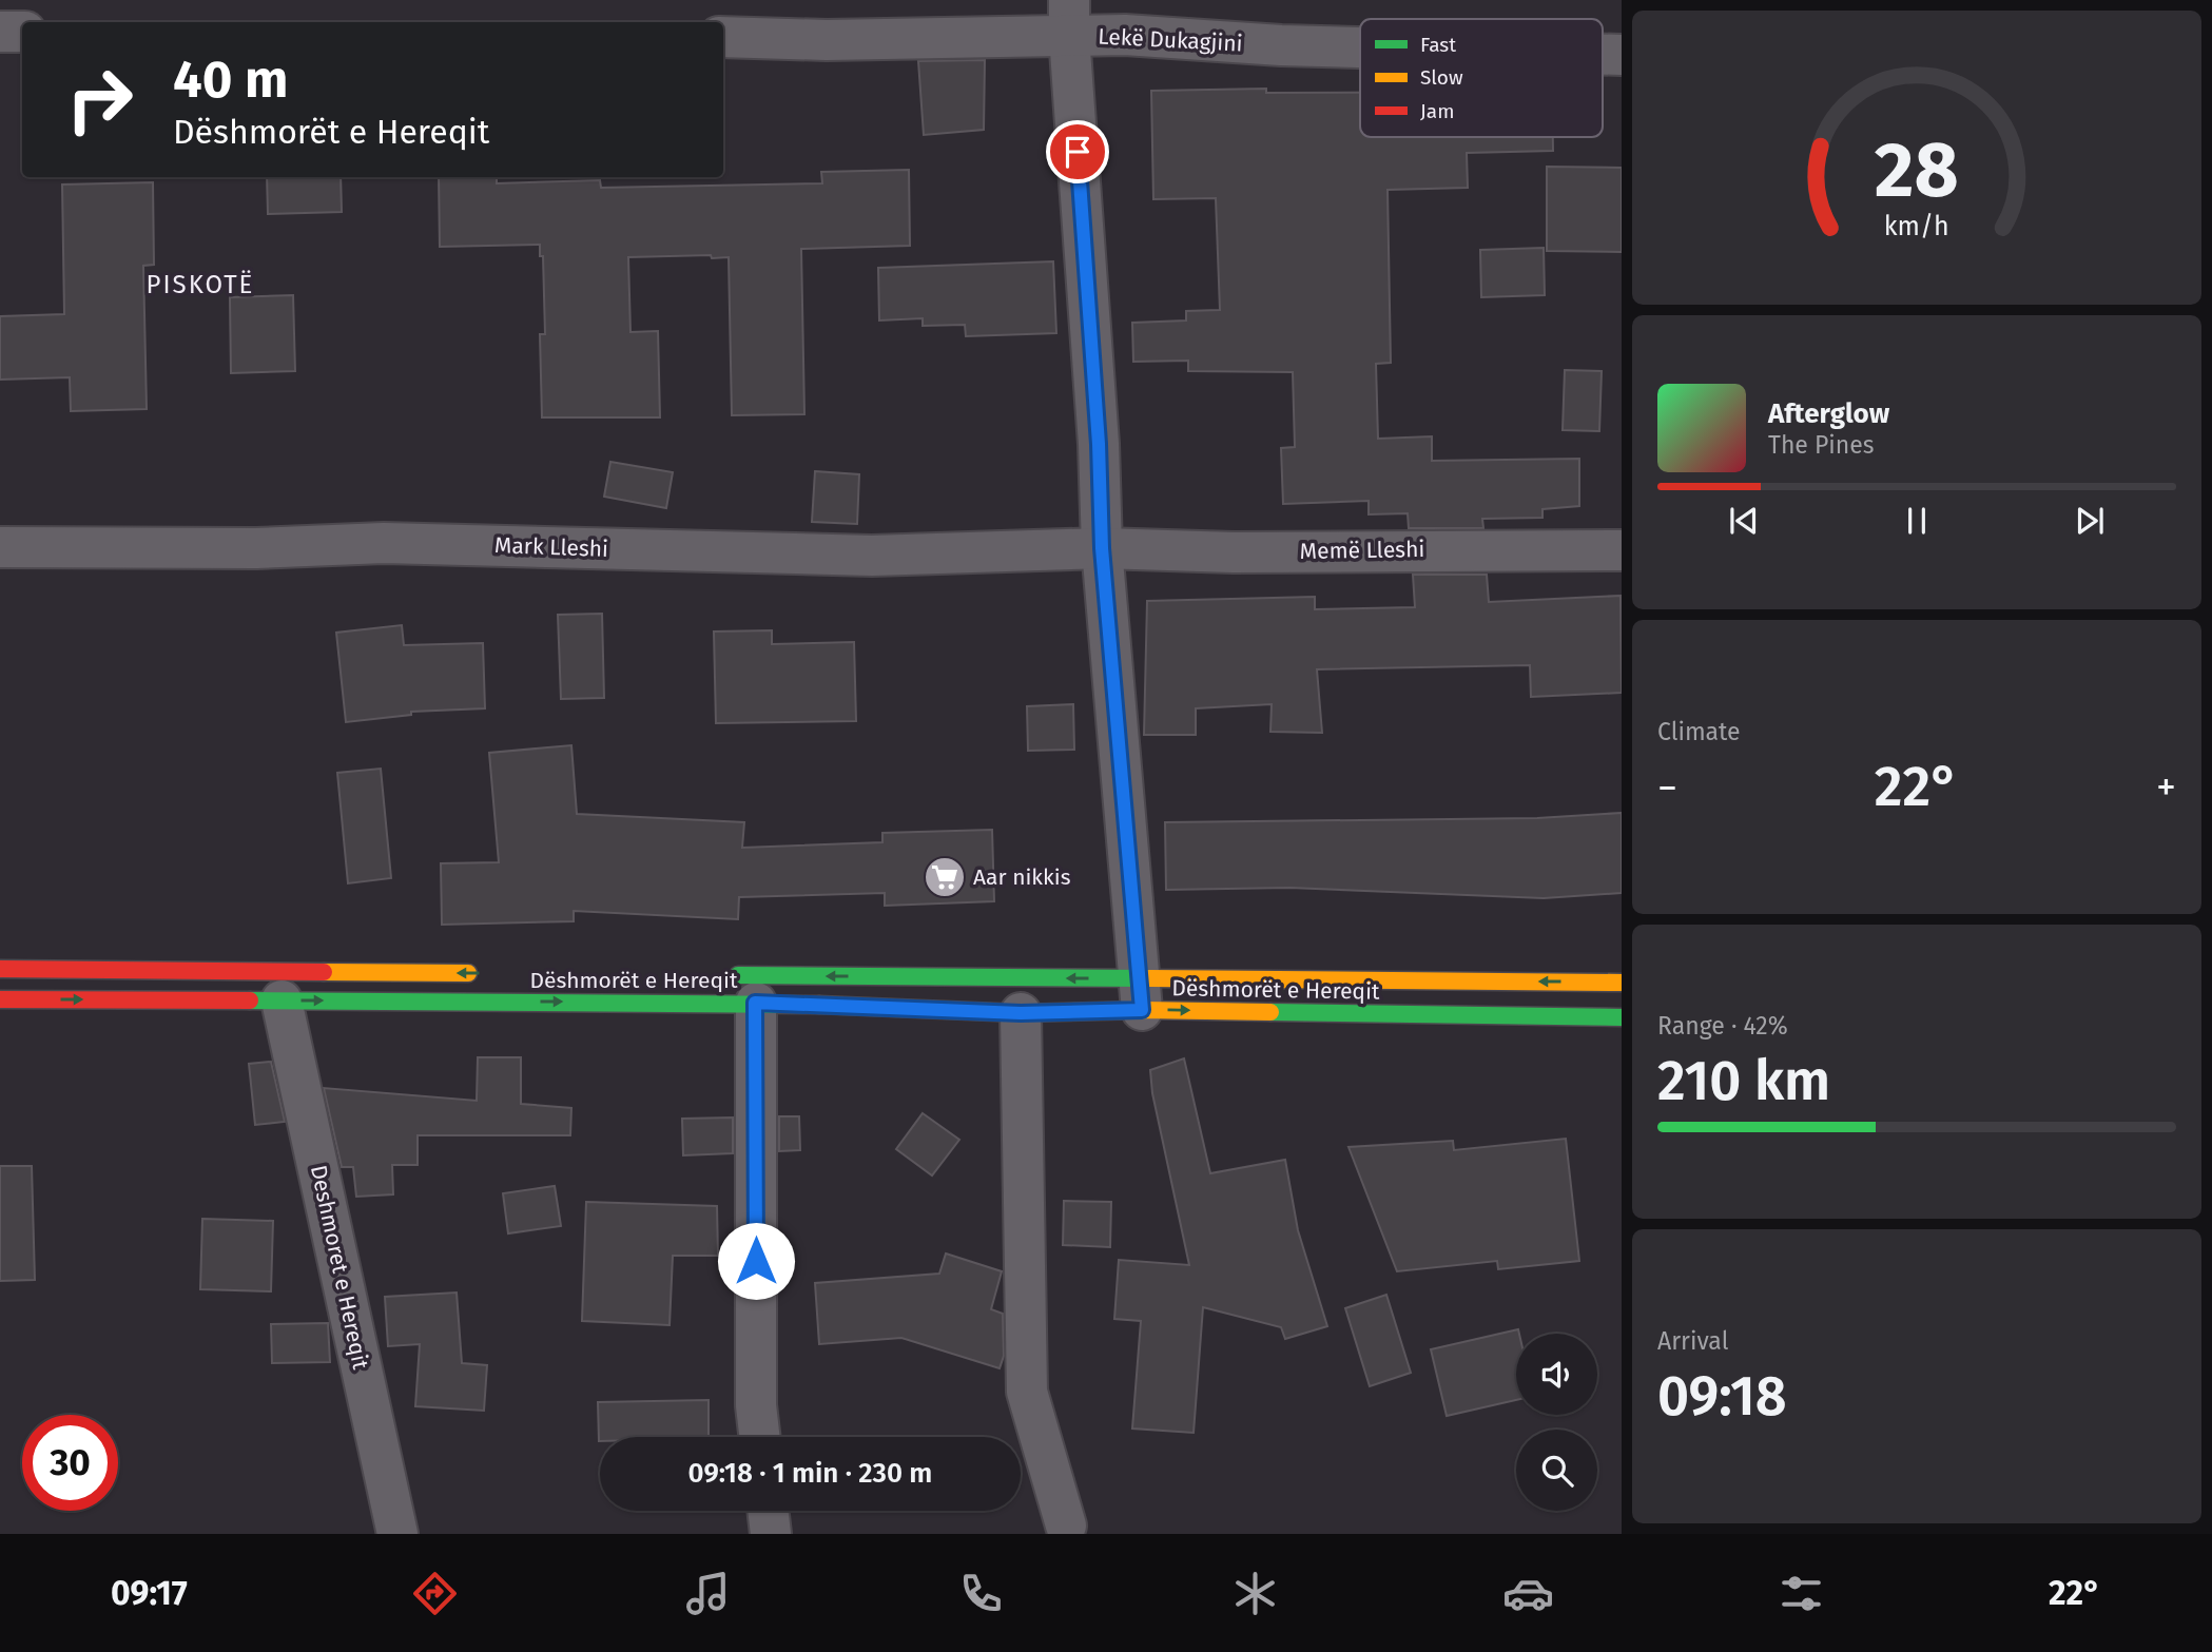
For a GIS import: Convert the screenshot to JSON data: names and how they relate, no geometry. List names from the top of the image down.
{
  "streets": {
    "main road": ["Dëshmorët e Hereqit"],
    "street": [
      "Lekë Dukagjini",
      "Mark Lleshi",
      "Memë Lleshi",
      "Deshmoret e Hereqit"
    ]
  },
  "crossings": [
    ["Mark Lleshi", "Memë Lleshi"],
    ["Dëshmorët e Hereqit", "Deshmoret e Hereqit"]
  ],
  "districts": ["PISKOTË"],
  "places": {
    "supermarket": ["Aar nikkis"]
  },
  "legend": ["Fast", "Slow", "Jam"],
  "page": {
    "turn": ["40 m", "Dëshmorët e Hereqit"],
    "song": ["Afterglow", "The Pines"],
    "tile": [
      "Climate",
      ["Range · 42%", "210 km"],
      ["Arrival", "09:18"]
    ],
    "heat": ["−", "22°", "+"],
    "limit": "30",
    "trip": "09:18 · 1 min · 230 m",
    "tabs": ["09:17", "22°"],
    "gauge": ["28", "km/h"]
  }
}
